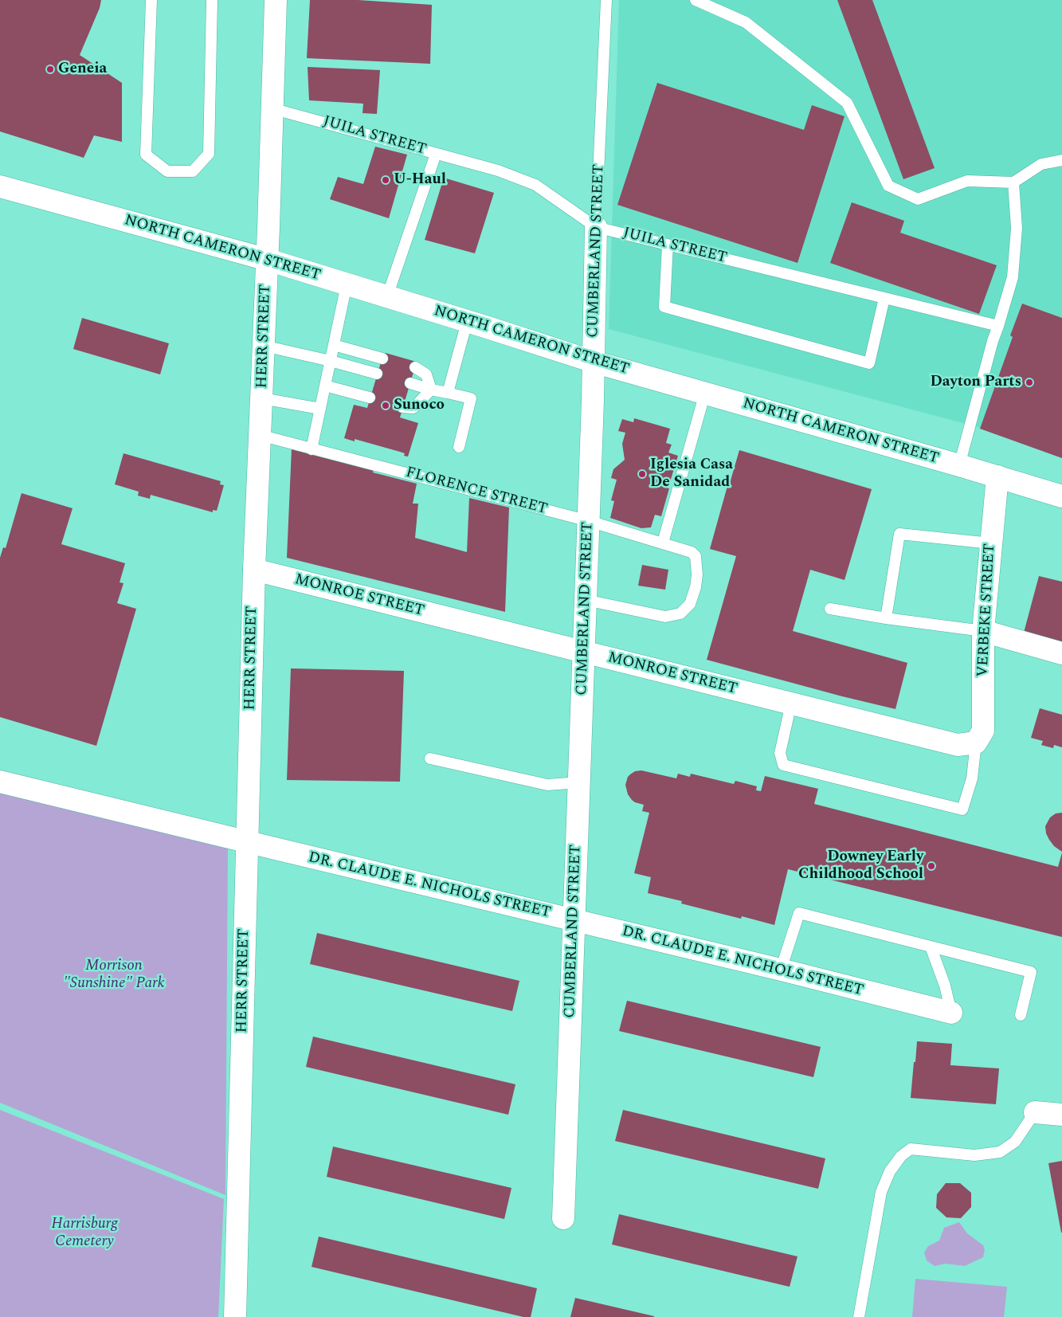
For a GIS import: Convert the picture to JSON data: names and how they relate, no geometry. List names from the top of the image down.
{
  "streets": {
    "main road": [
      "NORTH CAMERON STREET",
      "CUMBERLAND STREET",
      "HERR STREET",
      "MONROE STREET",
      "VERBEKE STREET",
      "DR. CLAUDE E. NICHOLS STREET"
    ],
    "lane": ["JUILA STREET", "FLORENCE STREET"]
  },
  "crossings": [
    ["JUILA STREET", "CUMBERLAND STREET"],
    ["JUILA STREET", "HERR STREET"],
    ["NORTH CAMERON STREET", "CUMBERLAND STREET"],
    ["NORTH CAMERON STREET", "HERR STREET"],
    ["NORTH CAMERON STREET", "VERBEKE STREET"],
    ["CUMBERLAND STREET", "FLORENCE STREET"],
    ["CUMBERLAND STREET", "MONROE STREET"],
    ["CUMBERLAND STREET", "DR. CLAUDE E. NICHOLS STREET"],
    ["HERR STREET", "FLORENCE STREET"],
    ["HERR STREET", "MONROE STREET"],
    ["HERR STREET", "DR. CLAUDE E. NICHOLS STREET"],
    ["MONROE STREET", "VERBEKE STREET"]
  ],
  "parks": ["Morrison \"Sunshine\" Park", "Harrisburg Cemetery"],
  "places": [
    "Geneia",
    "U-Haul",
    "Dayton Parts",
    "Sunoco",
    "Iglesia Casa De Sanidad",
    "Downey Early Childhood School"
  ]
}
